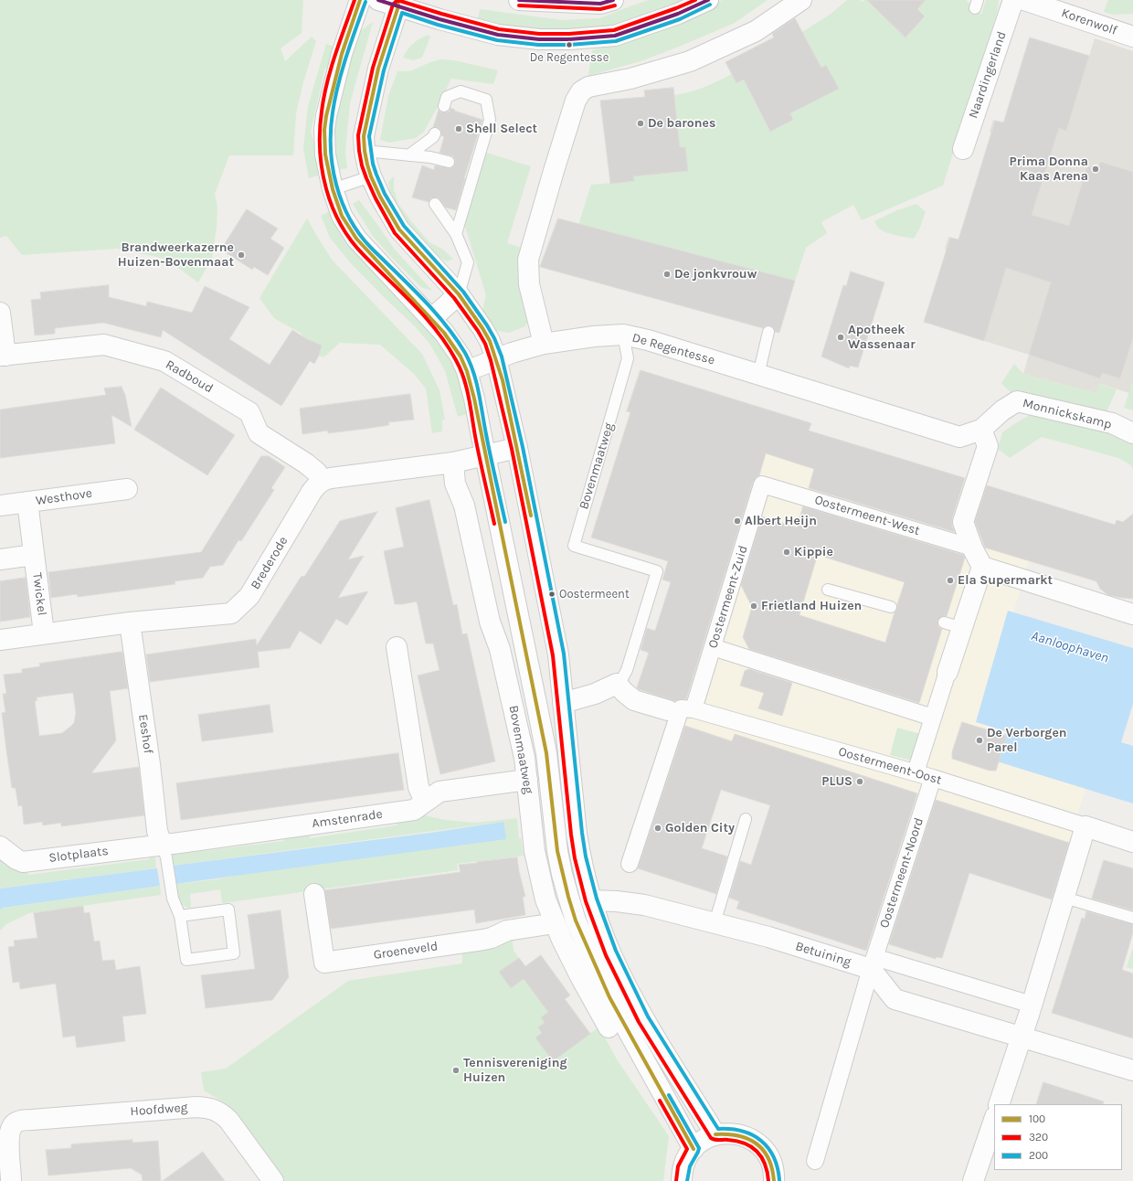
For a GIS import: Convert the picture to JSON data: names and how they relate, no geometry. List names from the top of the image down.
{
  "streets": {
    "street": [
      "Korenwolf",
      "Naardingerland",
      "De Regentesse",
      "Radboud",
      "Monnickskamp",
      "Bovenmaatweg",
      "Westhove",
      "Oostermeent-West",
      "Brederode",
      "Twickel",
      "Oostermeent-Zuid",
      "Eeshof",
      "Oostermeent-Oost",
      "Amstenrade",
      "Slotplaats",
      "Oostermeent-Noord",
      "Groeneveld",
      "Betuining",
      "Hoofdweg"
    ]
  },
  "crossings": [
    ["De Regentesse", "Monnickskamp"],
    ["De Regentesse", "Bovenmaatweg"],
    ["Radboud", "Brederode"],
    ["Bovenmaatweg", "Oostermeent-Oost"],
    ["Bovenmaatweg", "Amstenrade"],
    ["Bovenmaatweg", "Groeneveld"],
    ["Westhove", "Twickel"],
    ["Oostermeent-West", "Oostermeent-Zuid"],
    ["Brederode", "Twickel"],
    ["Brederode", "Eeshof"],
    ["Oostermeent-Zuid", "Oostermeent-Oost"],
    ["Eeshof", "Amstenrade"],
    ["Eeshof", "Slotplaats"],
    ["Oostermeent-Oost", "Oostermeent-Noord"],
    ["Amstenrade", "Slotplaats"],
    ["Oostermeent-Noord", "Betuining"]
  ],
  "water": ["Aanloophaven"],
  "places": [
    "De Regentesse",
    "De barones",
    "Shell Select",
    "Prima Donna Kaas Arena",
    "Brandweerkazerne Huizen-Bovenmaat",
    "De jonkvrouw",
    "Apotheek Wassenaar",
    "Albert Heijn",
    "Kippie",
    "Ela Supermarkt",
    "Oostermeent",
    "Frietland Huizen",
    "De Verborgen Parel",
    "PLUS",
    "Golden City",
    "Tennisvereniging Huizen"
  ],
  "lines": ["transit line 100", "transit line 320", "transit line 200"],
  "legend": ["100", "320", "200"]
}
